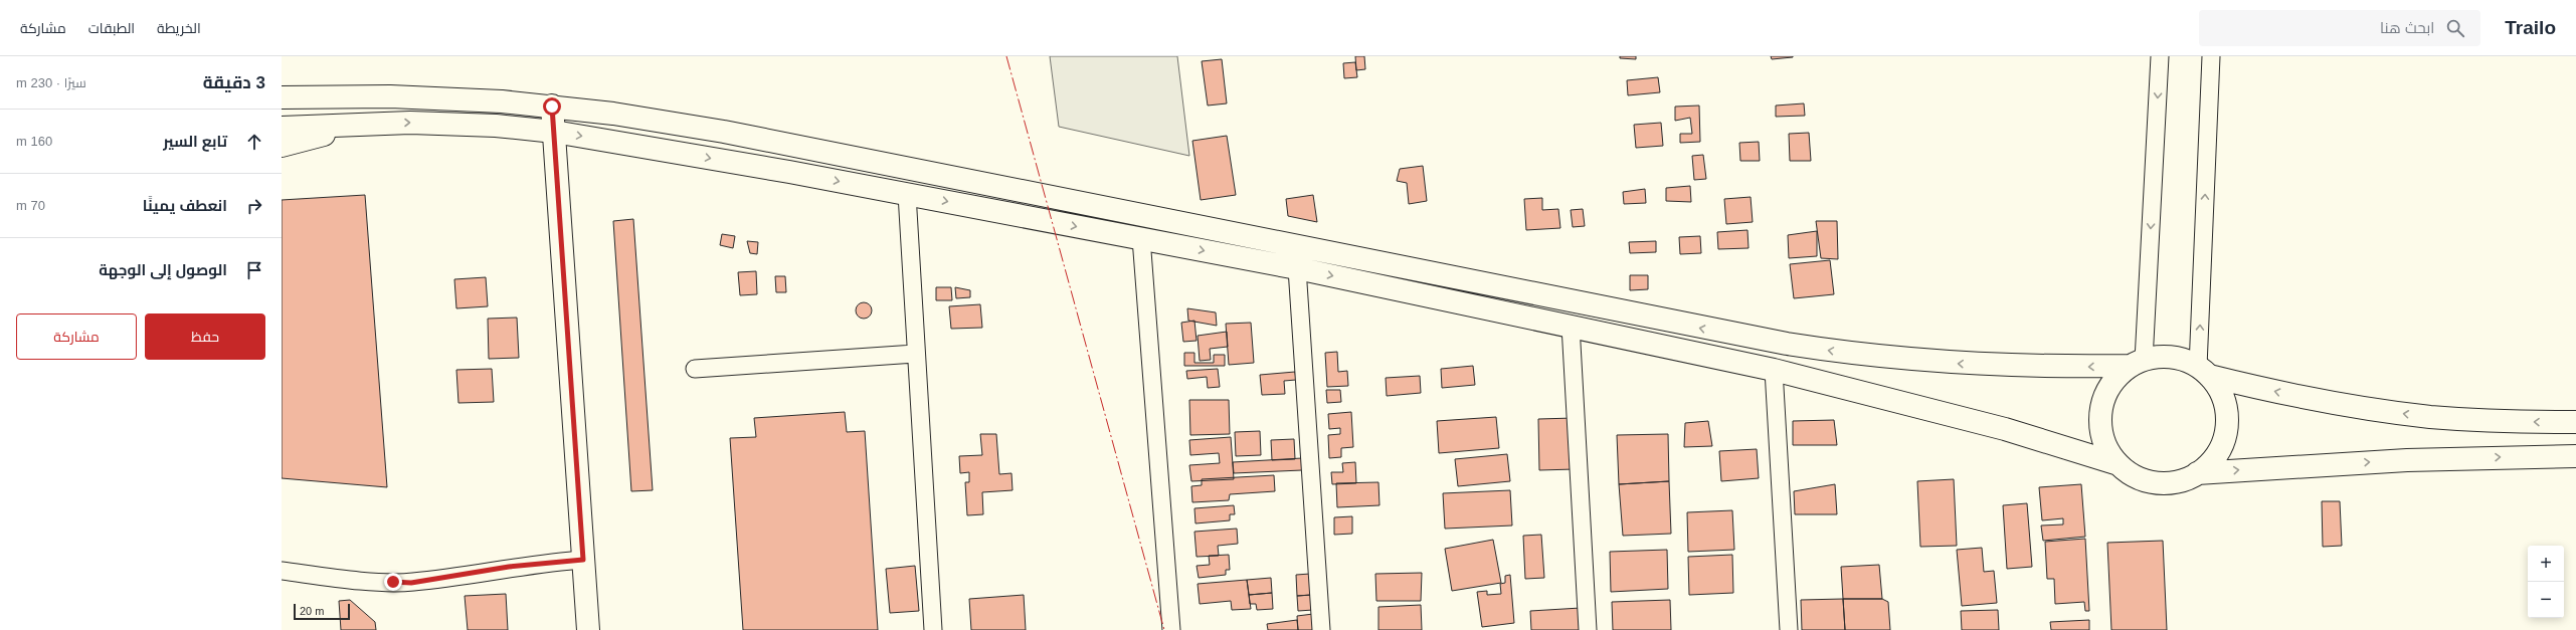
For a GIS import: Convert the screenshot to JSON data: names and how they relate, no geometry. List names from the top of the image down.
{
  "scale_bar": "20 m",
  "page": {
    "header": "Trailo",
    "search": "ابحث هنا",
    "nav": ["الخريطة", "الطبقات", "مشاركة"],
    "heading": ["3 دقيقة", "سيرًا · 230 m"],
    "list": [
      ["تابع السير", "160 m"],
      ["انعطف يمينًا", "70 m"],
      "الوصول إلى الوجهة"
    ],
    "buttons": ["حفظ", "مشاركة"],
    "map_buttons": ["+", "−"],
    "scale": "20 m"
  }
}
